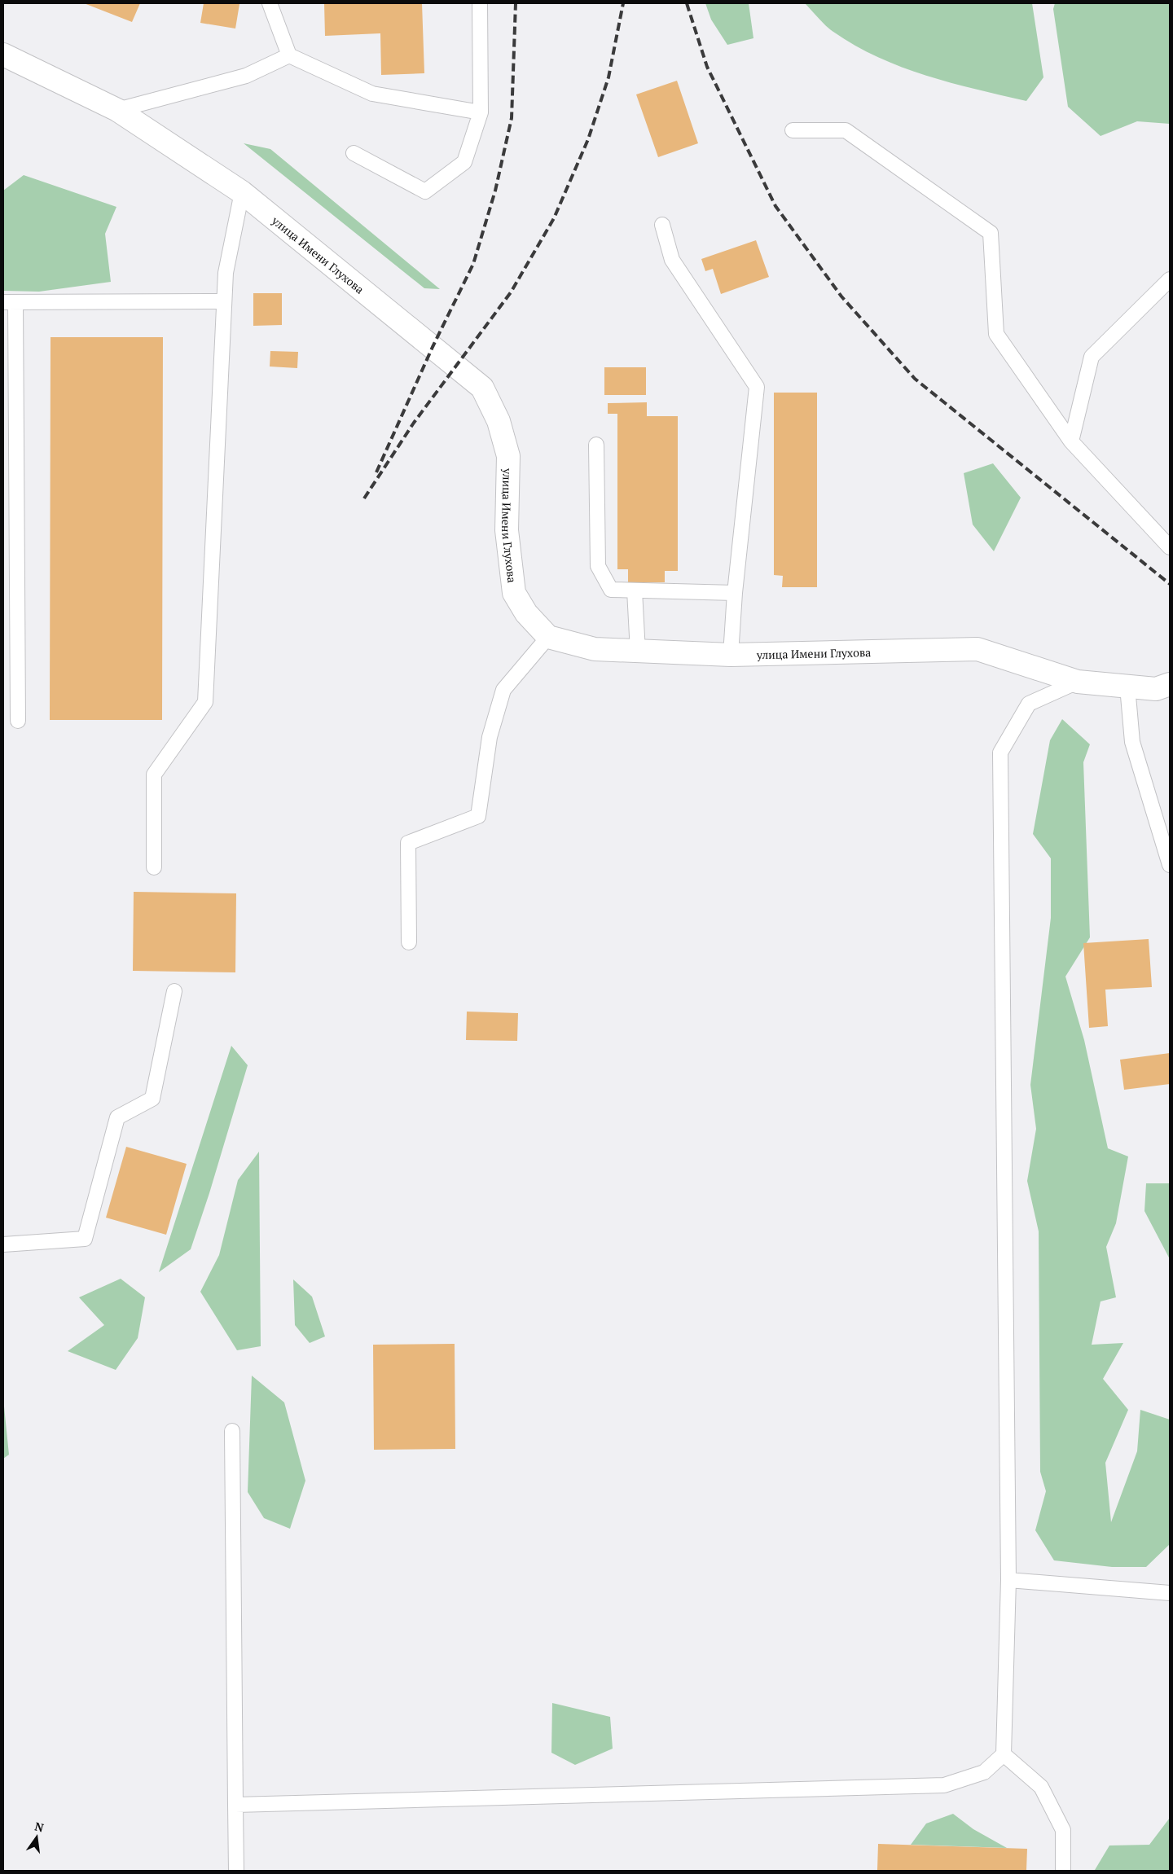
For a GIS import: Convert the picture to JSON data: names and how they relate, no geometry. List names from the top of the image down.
{
  "streets": {
    "street": ["улица Имени Глухова"]
  },
  "north": "top"
}
